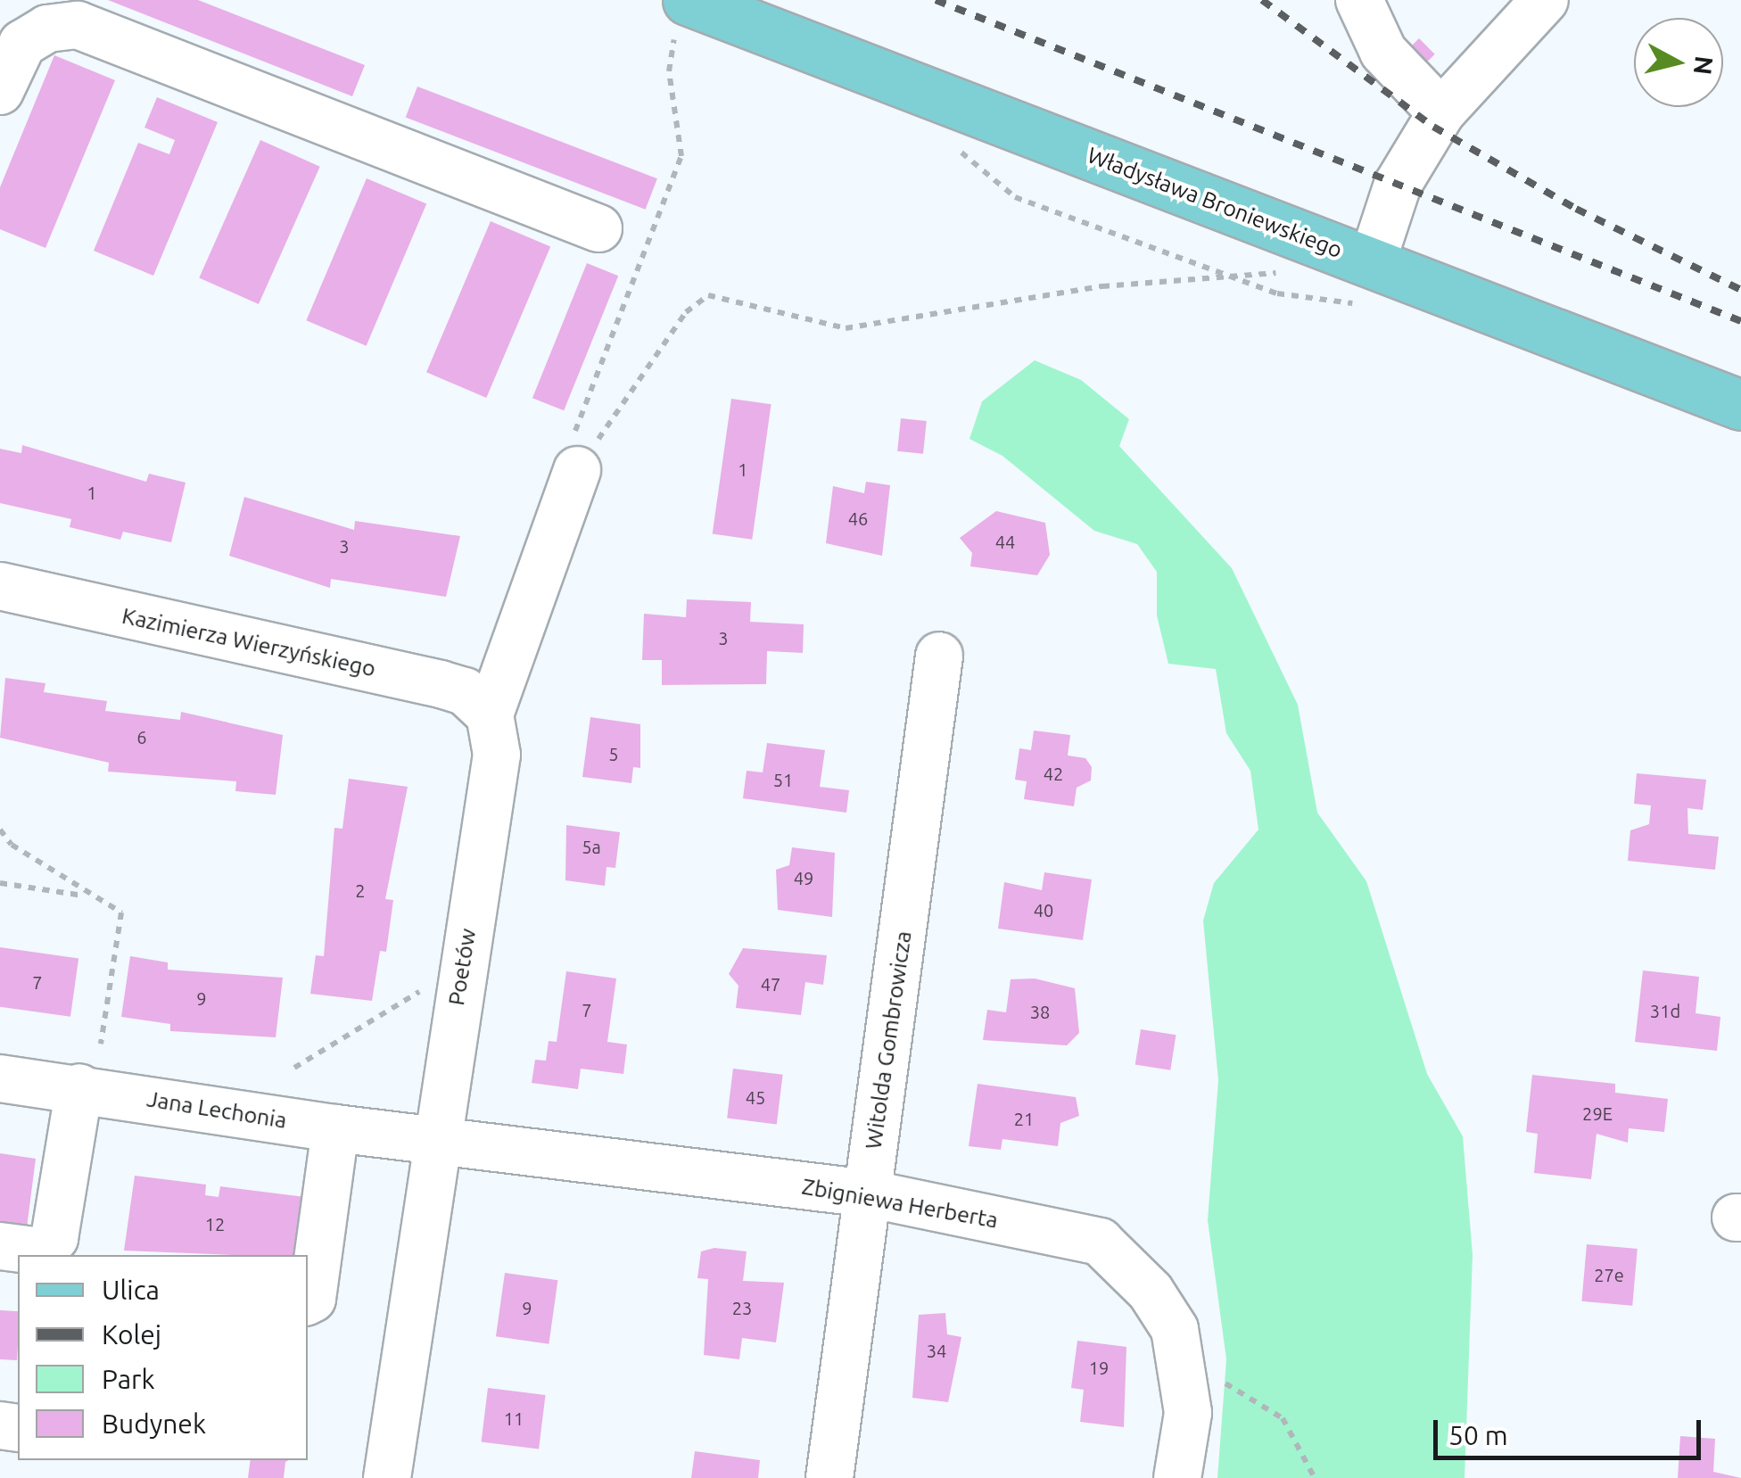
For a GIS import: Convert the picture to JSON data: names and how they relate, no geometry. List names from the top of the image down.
{
  "streets": {
    "main road": ["Władysława Broniewskiego"],
    "street": [
      "Kazimierza Wierzyńskiego",
      "Poetów",
      "Witolda Gombrowicza",
      "Jana Lechonia",
      "Zbigniewa Herberta"
    ]
  },
  "crossings": [
    ["Kazimierza Wierzyńskiego", "Poetów"],
    ["Poetów", "Jana Lechonia"],
    ["Poetów", "Zbigniewa Herberta"],
    ["Witolda Gombrowicza", "Zbigniewa Herberta"],
    ["Jana Lechonia", "Zbigniewa Herberta"]
  ],
  "house_numbers": [
    "1",
    "1",
    "46",
    "44",
    "3",
    "3",
    "6",
    "5",
    "42",
    "51",
    "5a",
    "49",
    "2",
    "40",
    "7",
    "47",
    "9",
    "7",
    "31d",
    "38",
    "45",
    "29E",
    "21",
    "12",
    "27e",
    "9",
    "23",
    "34",
    "19",
    "11"
  ],
  "legend": [
    "Ulica",
    "Kolej",
    "Park",
    "Budynek"
  ],
  "scale_bar": "50 m",
  "north": "right"
}
